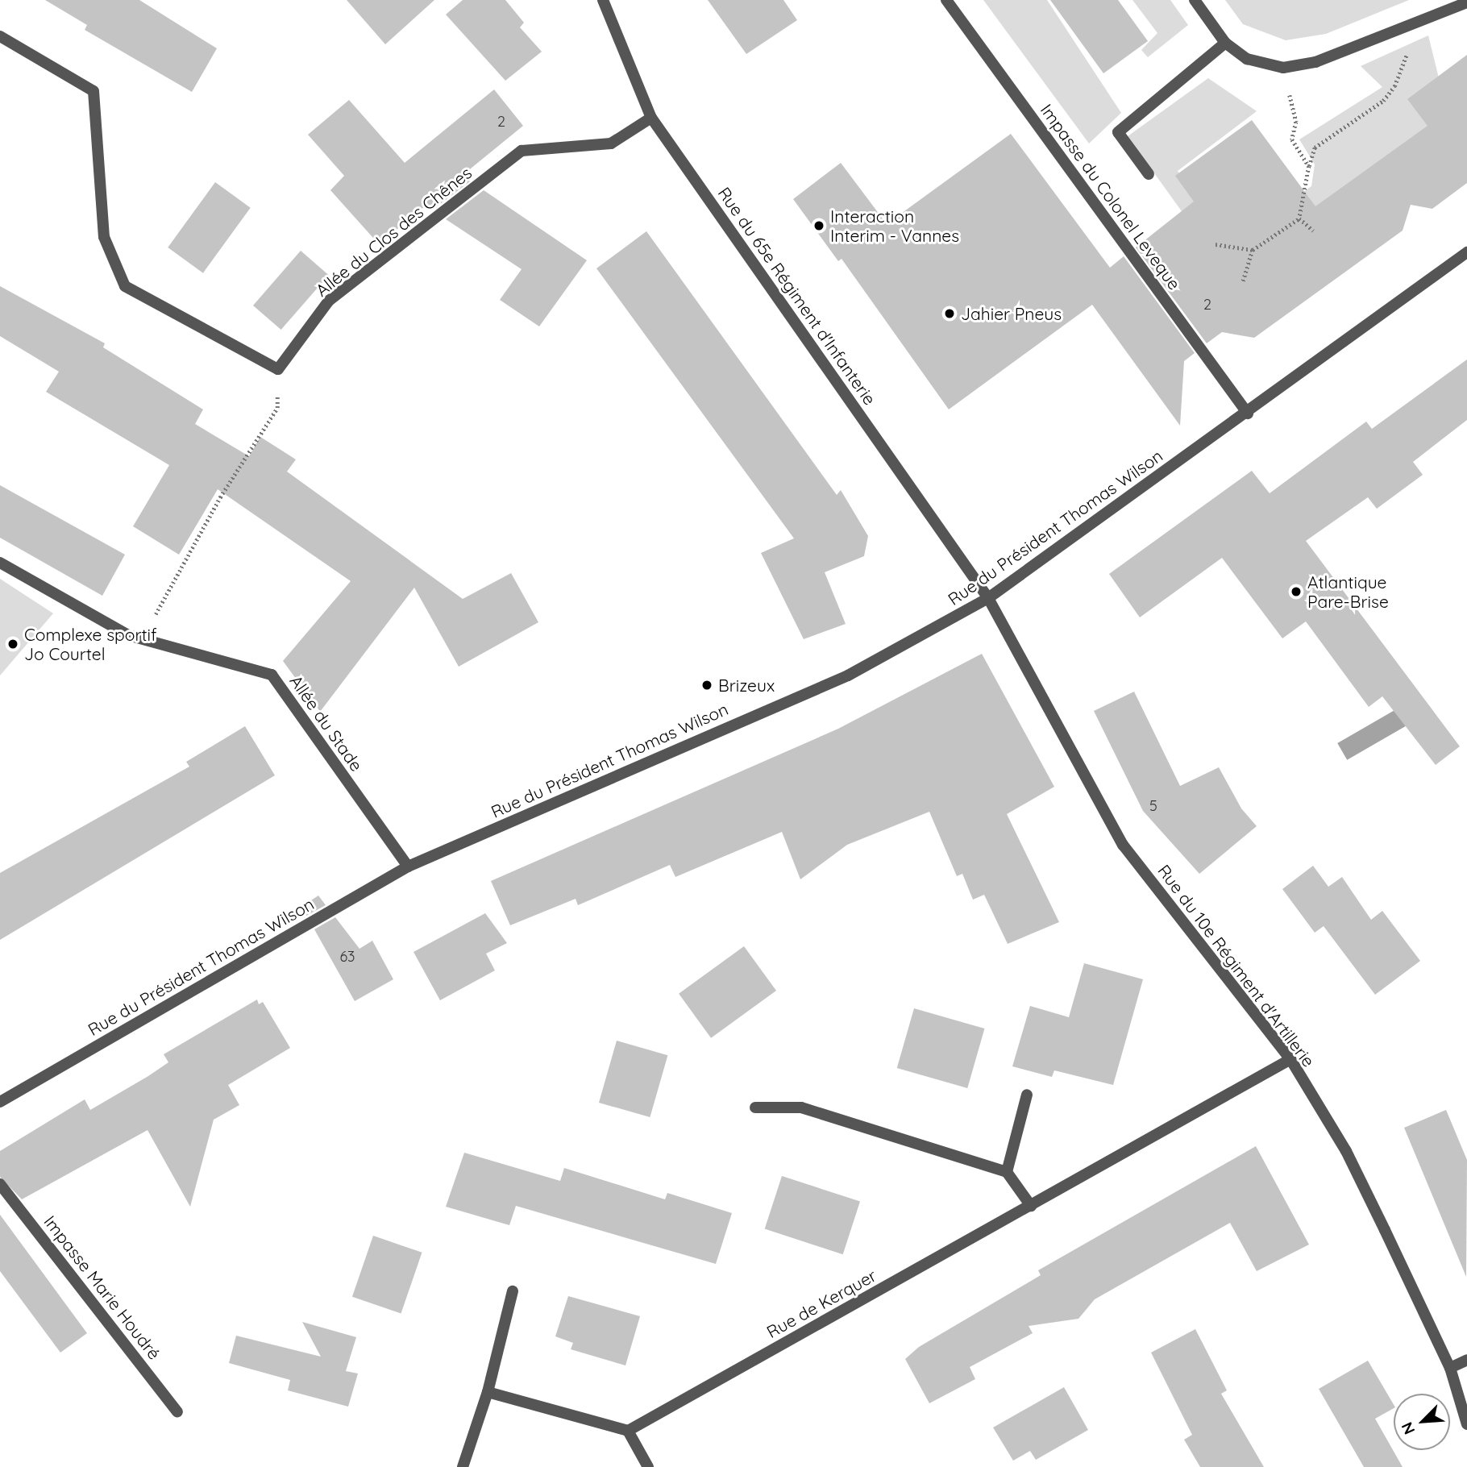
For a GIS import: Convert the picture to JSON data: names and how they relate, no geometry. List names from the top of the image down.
{
  "streets": {
    "street": [
      "Impasse du Colonel Leveque",
      "Allée du Clos des Chênes",
      "Rue du 65e Régiment d'Infanterie",
      "Rue du Président Thomas Wilson",
      "Allée du Stade",
      "Rue du 10e Régiment d'Artillerie",
      "Impasse Marie Houdré",
      "Rue de Kerquer"
    ]
  },
  "crossings": [
    ["Impasse du Colonel Leveque", "Rue du Président Thomas Wilson"],
    ["Allée du Clos des Chênes", "Rue du 65e Régiment d'Infanterie"],
    ["Rue du 65e Régiment d'Infanterie", "Rue du Président Thomas Wilson"],
    ["Rue du 65e Régiment d'Infanterie", "Rue du 10e Régiment d'Artillerie"],
    ["Rue du Président Thomas Wilson", "Allée du Stade"],
    ["Rue du Président Thomas Wilson", "Rue du 10e Régiment d'Artillerie"],
    ["Rue du 10e Régiment d'Artillerie", "Rue de Kerquer"]
  ],
  "places": [
    "Interaction Interim - Vannes",
    "Jahier Pneus",
    "Atlantique Pare-Brise",
    "Complexe sportif Jo Courtel",
    "Brizeux"
  ],
  "house_numbers": [
    "2",
    "2",
    "5",
    "63"
  ],
  "north": "bottom left"
}
